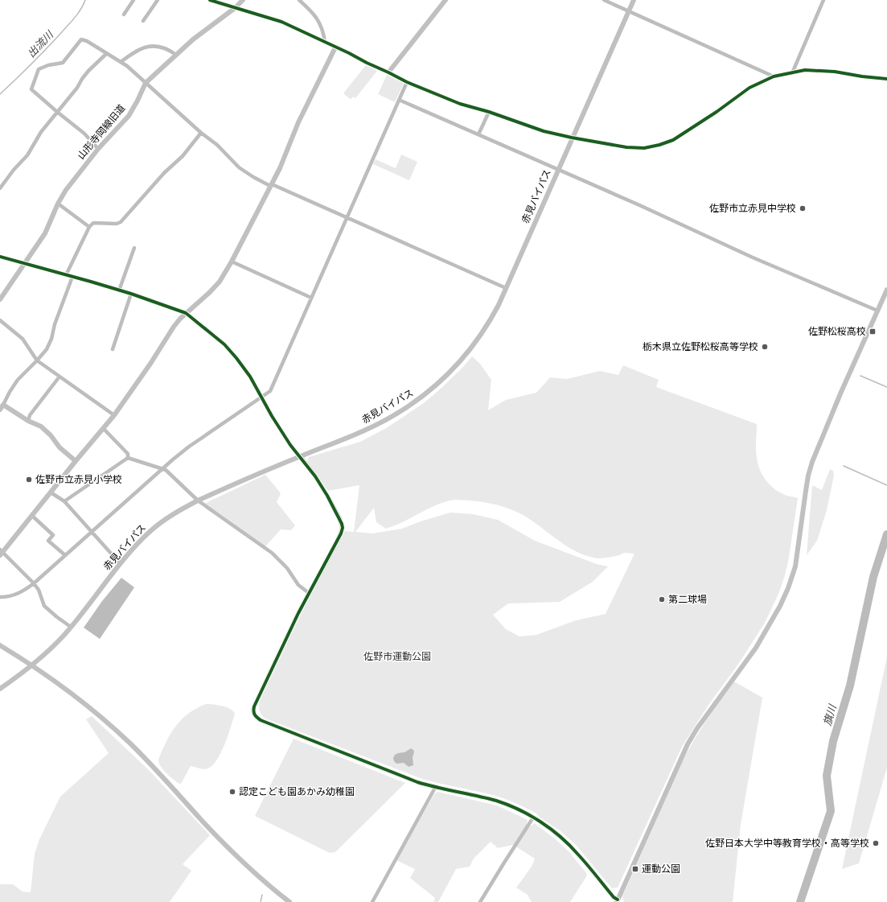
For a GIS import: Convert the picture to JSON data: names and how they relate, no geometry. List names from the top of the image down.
{
  "streets": {
    "street": ["山形寺岡線旧道", "赤見バイパス"]
  },
  "water": ["出流川", "旗川"],
  "parks": ["佐野市運動公園"],
  "places": {
    "other": [
      "佐野市立赤見中学校",
      "栃木県立佐野松桜高等学校",
      "佐野市立赤見小学校",
      "第二球場",
      "認定こども園あかみ幼稚園",
      "佐野日本大学中等教育学校・高等学校"
    ],
    "transit": ["佐野松桜高校", "運動公園"]
  }
}
